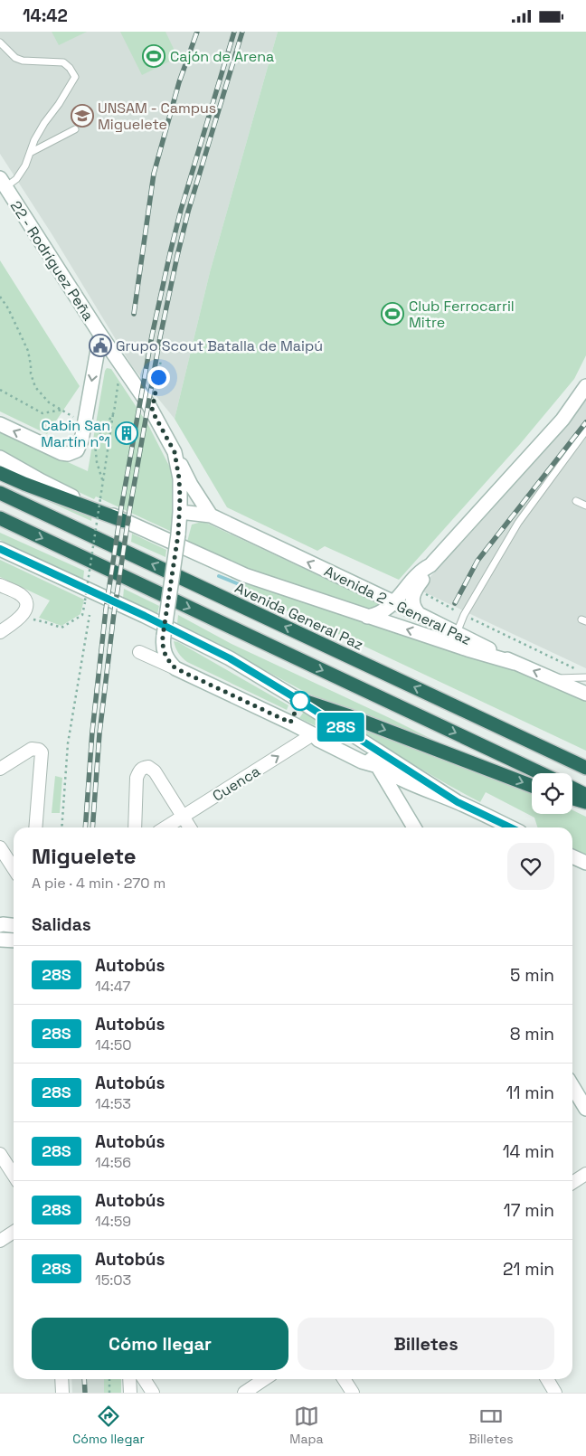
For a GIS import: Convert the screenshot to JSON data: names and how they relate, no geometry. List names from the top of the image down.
{
  "streets": {
    "highway": ["Avenida General Paz"],
    "street": ["22 - Rodríguez Peña", "Avenida 2 - General Paz", "Cuenca"]
  },
  "crossings": [
    ["22 - Rodríguez Peña", "Avenida 2 - General Paz"],
    ["Avenida 2 - General Paz", "Avenida General Paz"]
  ],
  "one_way": ["Cuenca"],
  "places": {
    "sports": ["Cajón de Arena", "Club Ferrocarril Mitre"],
    "school or university": ["UNSAM - Campus Miguelete"],
    "public building": ["Grupo Scout Batalla de Maipú"],
    "building": ["Cabin San Martín n°1"]
  },
  "lines": ["bus line 28S"],
  "page": {
    "status": "14:42",
    "on_map": "28S",
    "heading": [
      ["Miguelete", "A pie · 4 min · 270 m"],
      "Salidas"
    ],
    "list": [
      {
        "mark": "28S",
        "name": "Autobús",
        "note": "14:47",
        "value": "5 min"
      },
      {
        "mark": "28S",
        "name": "Autobús",
        "note": "14:50",
        "value": "8 min"
      },
      {
        "mark": "28S",
        "name": "Autobús",
        "note": "14:53",
        "value": "11 min"
      },
      {
        "mark": "28S",
        "name": "Autobús",
        "note": "14:56",
        "value": "14 min"
      },
      {
        "mark": "28S",
        "name": "Autobús",
        "note": "14:59",
        "value": "17 min"
      },
      {
        "mark": "28S",
        "name": "Autobús",
        "note": "15:03",
        "value": "21 min"
      }
    ],
    "buttons": ["Cómo llegar", "Billetes"],
    "tabs": ["Cómo llegar", "Mapa", "Billetes"]
  }
}
